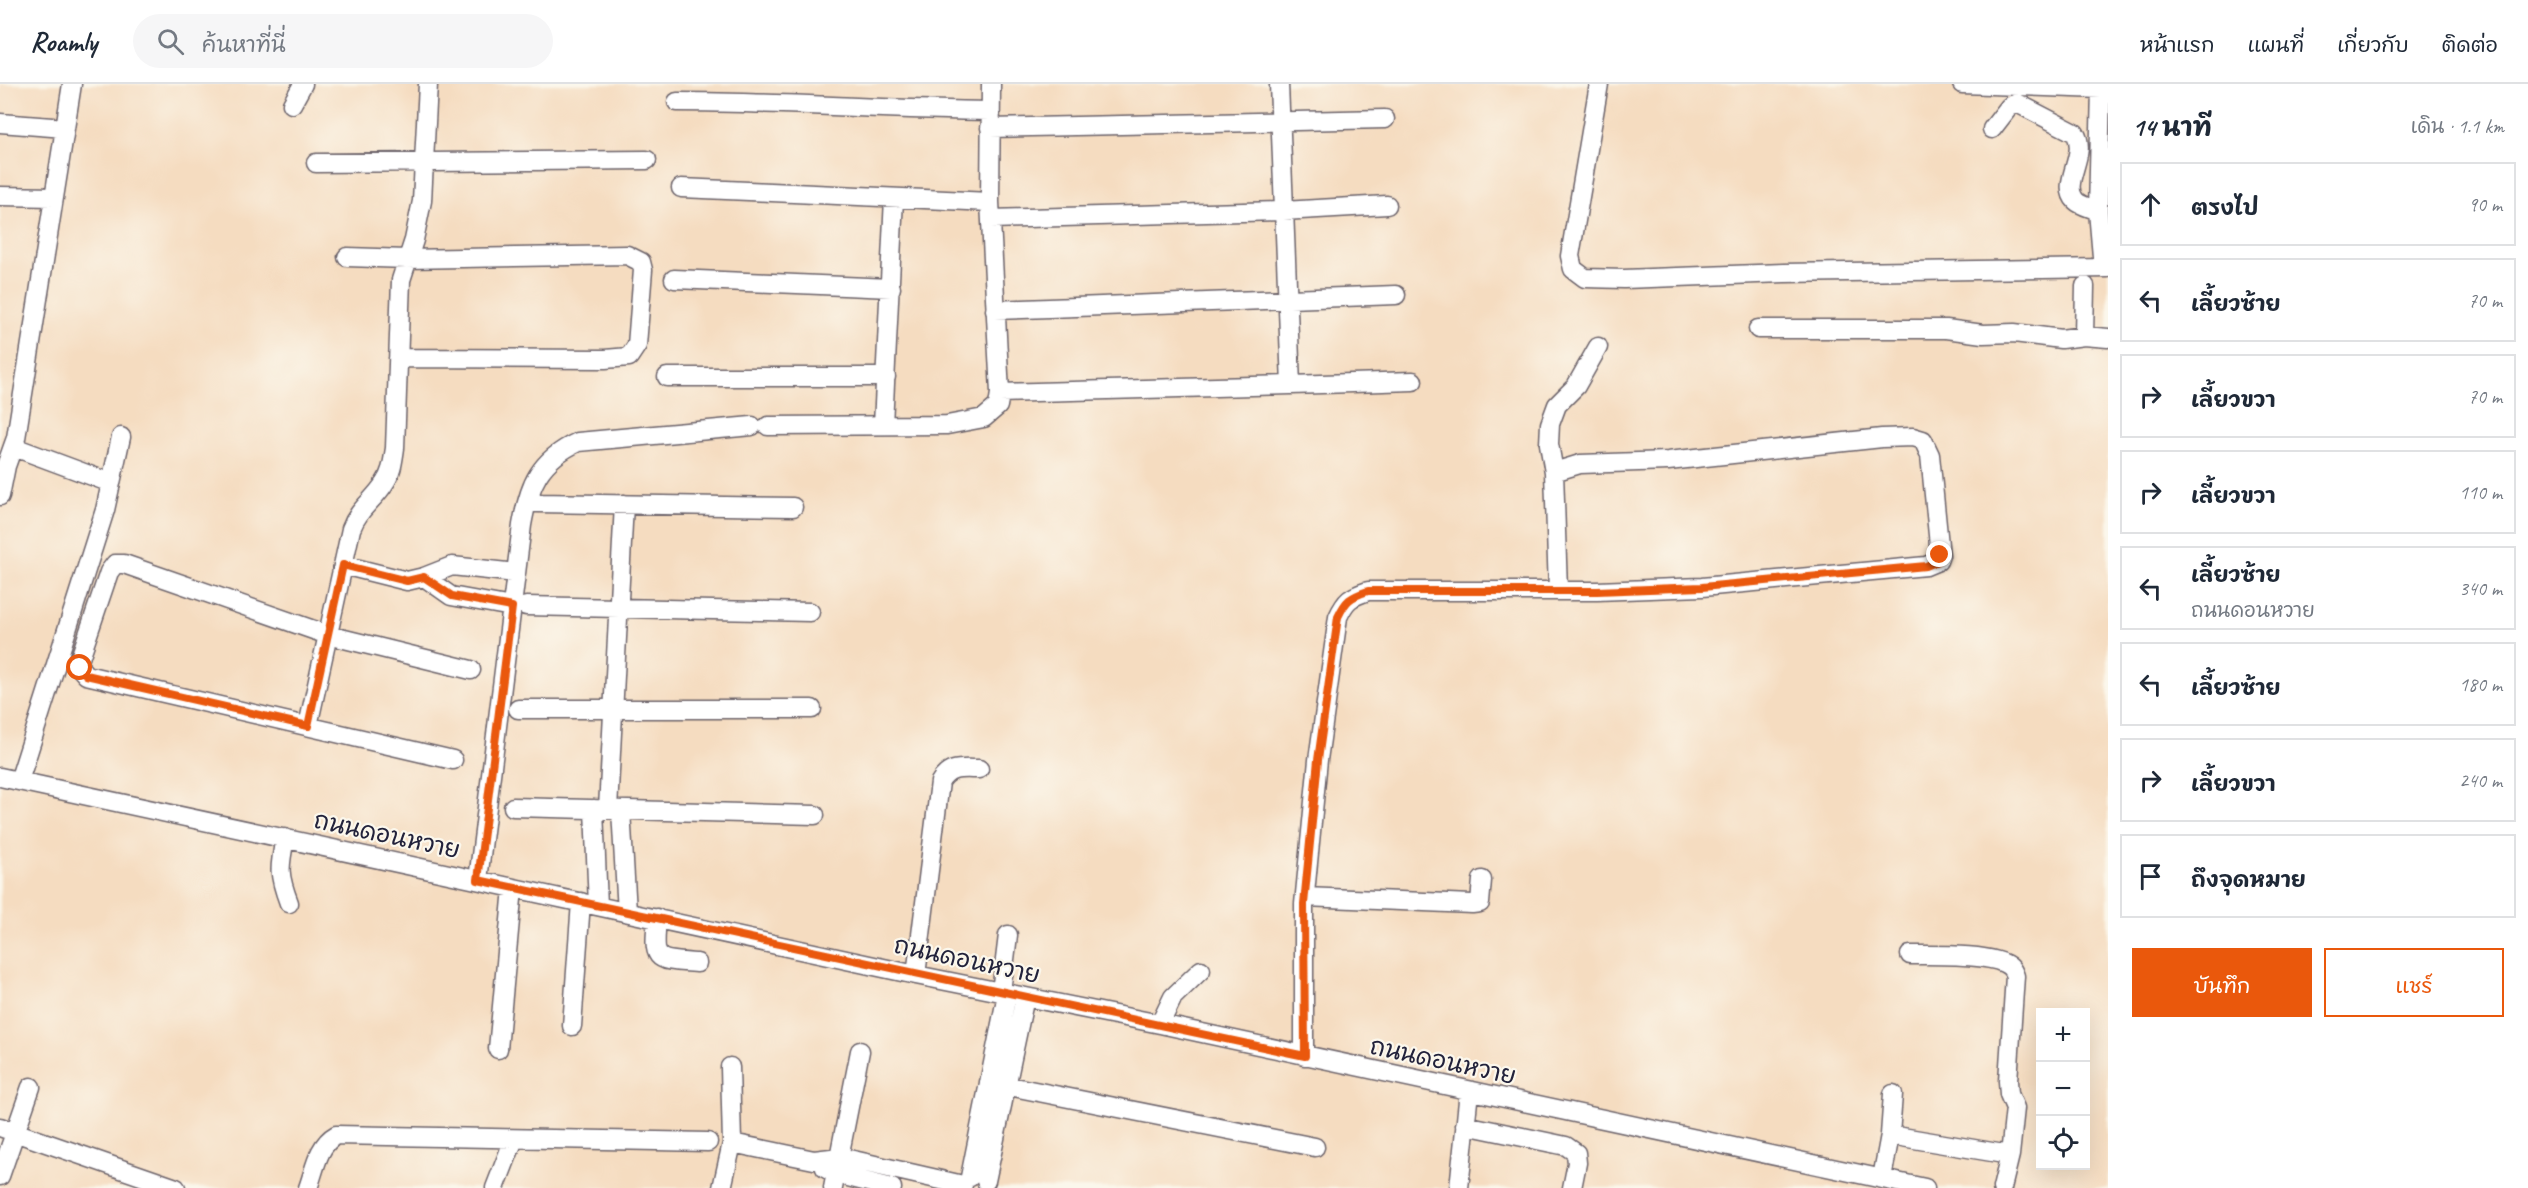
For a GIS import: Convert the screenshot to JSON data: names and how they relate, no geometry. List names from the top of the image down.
{
  "streets": {
    "street": ["ถนนดอนหวาย"]
  },
  "page": {
    "header": "Roamly",
    "search": "ค้นหาที่นี่",
    "nav": [
      "หน้าแรก",
      "แผนที่",
      "เกี่ยวกับ",
      "ติดต่อ"
    ],
    "heading": ["14 นาที", "เดิน · 1.1 km"],
    "list": [
      ["ตรงไป", "90 m"],
      ["เลี้ยวซ้าย", "70 m"],
      ["เลี้ยวขวา", "70 m"],
      ["เลี้ยวขวา", "110 m"],
      ["เลี้ยวซ้าย", "ถนนดอนหวาย", "340 m"],
      ["เลี้ยวซ้าย", "180 m"],
      ["เลี้ยวขวา", "240 m"],
      "ถึงจุดหมาย"
    ],
    "buttons": ["บันทึก", "แชร์"],
    "map_buttons": ["+", "−"]
  }
}
